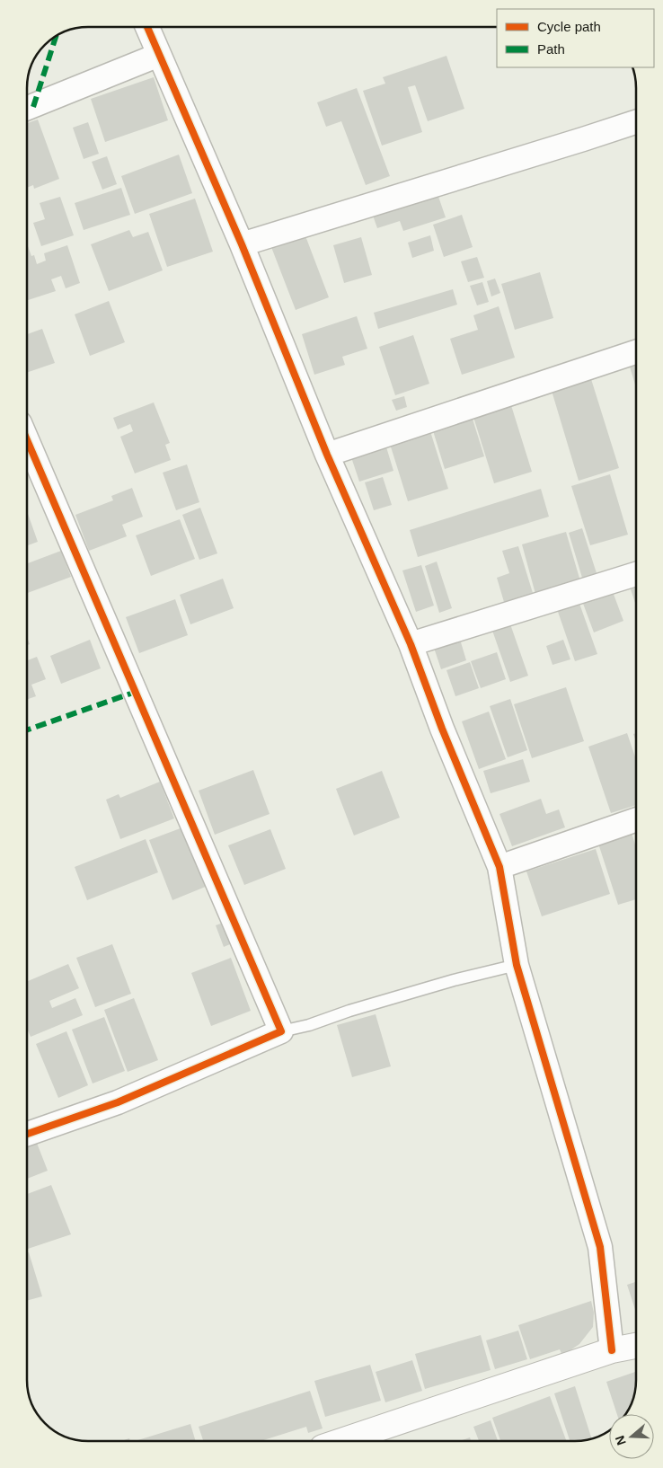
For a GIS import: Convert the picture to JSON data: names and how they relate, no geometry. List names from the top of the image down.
{
  "legend": ["Cycle path", "Path"],
  "north": "left"
}
